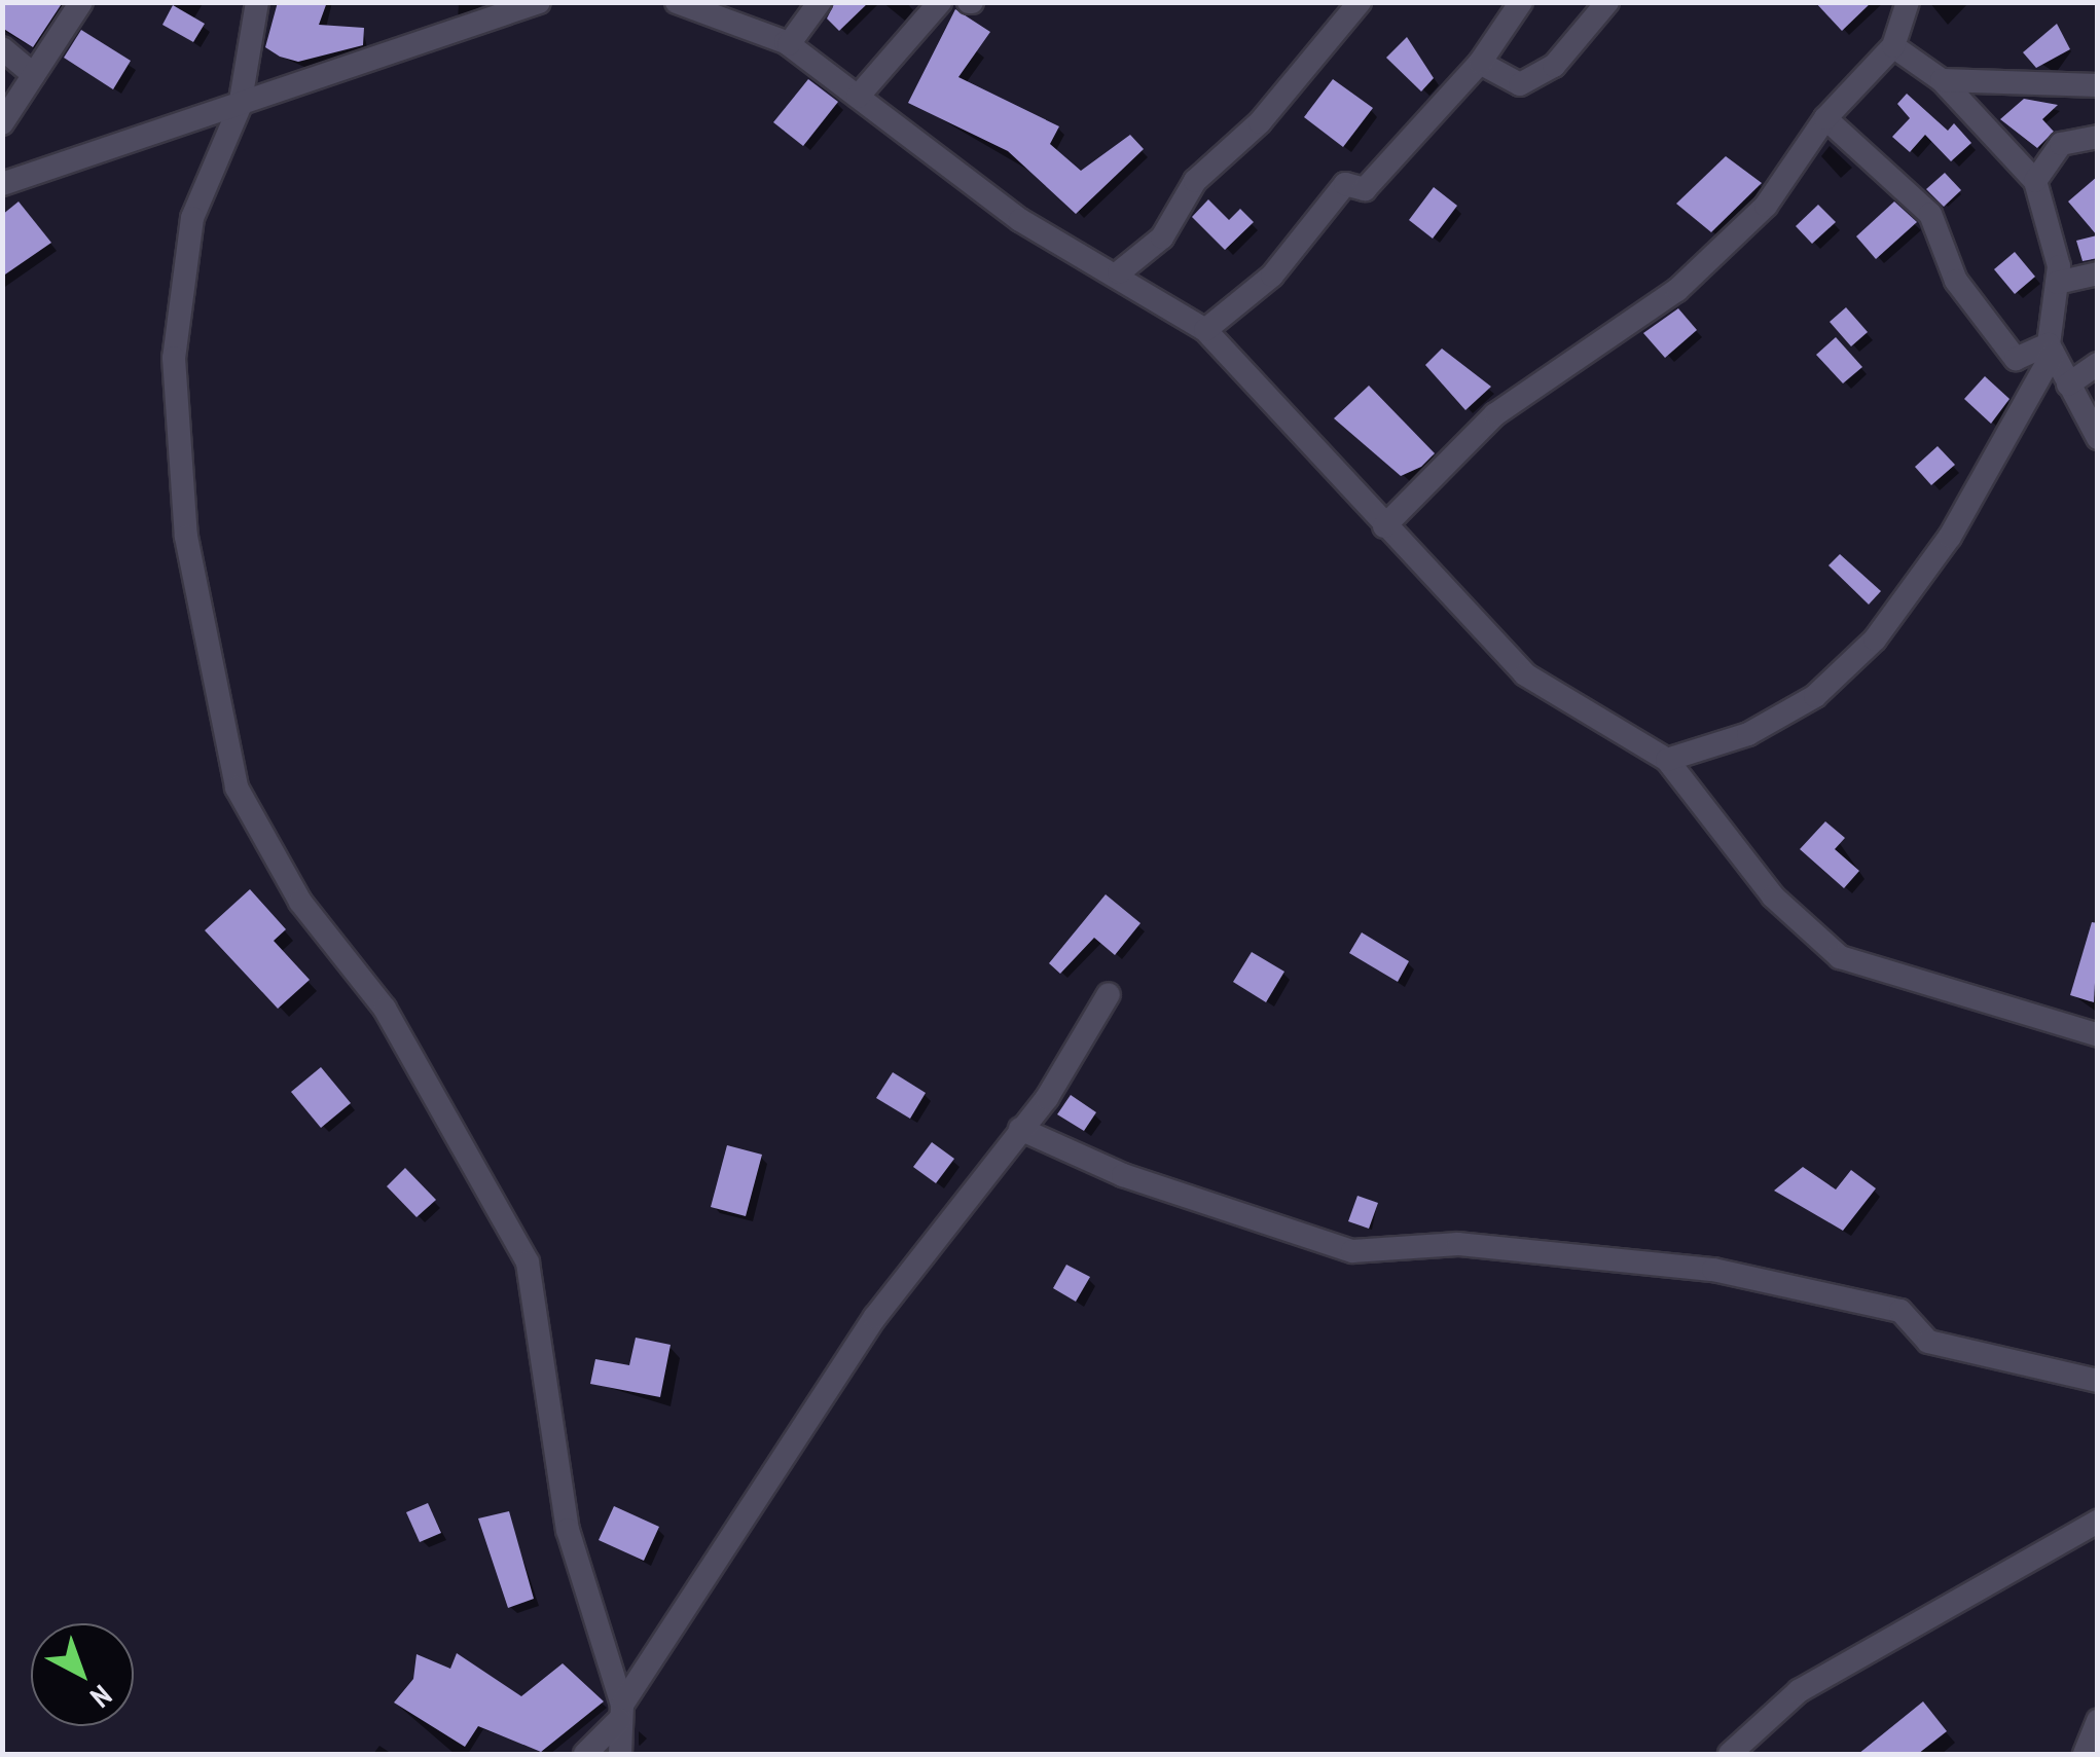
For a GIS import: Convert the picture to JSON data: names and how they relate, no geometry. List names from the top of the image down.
{
  "north": "bottom right"
}
